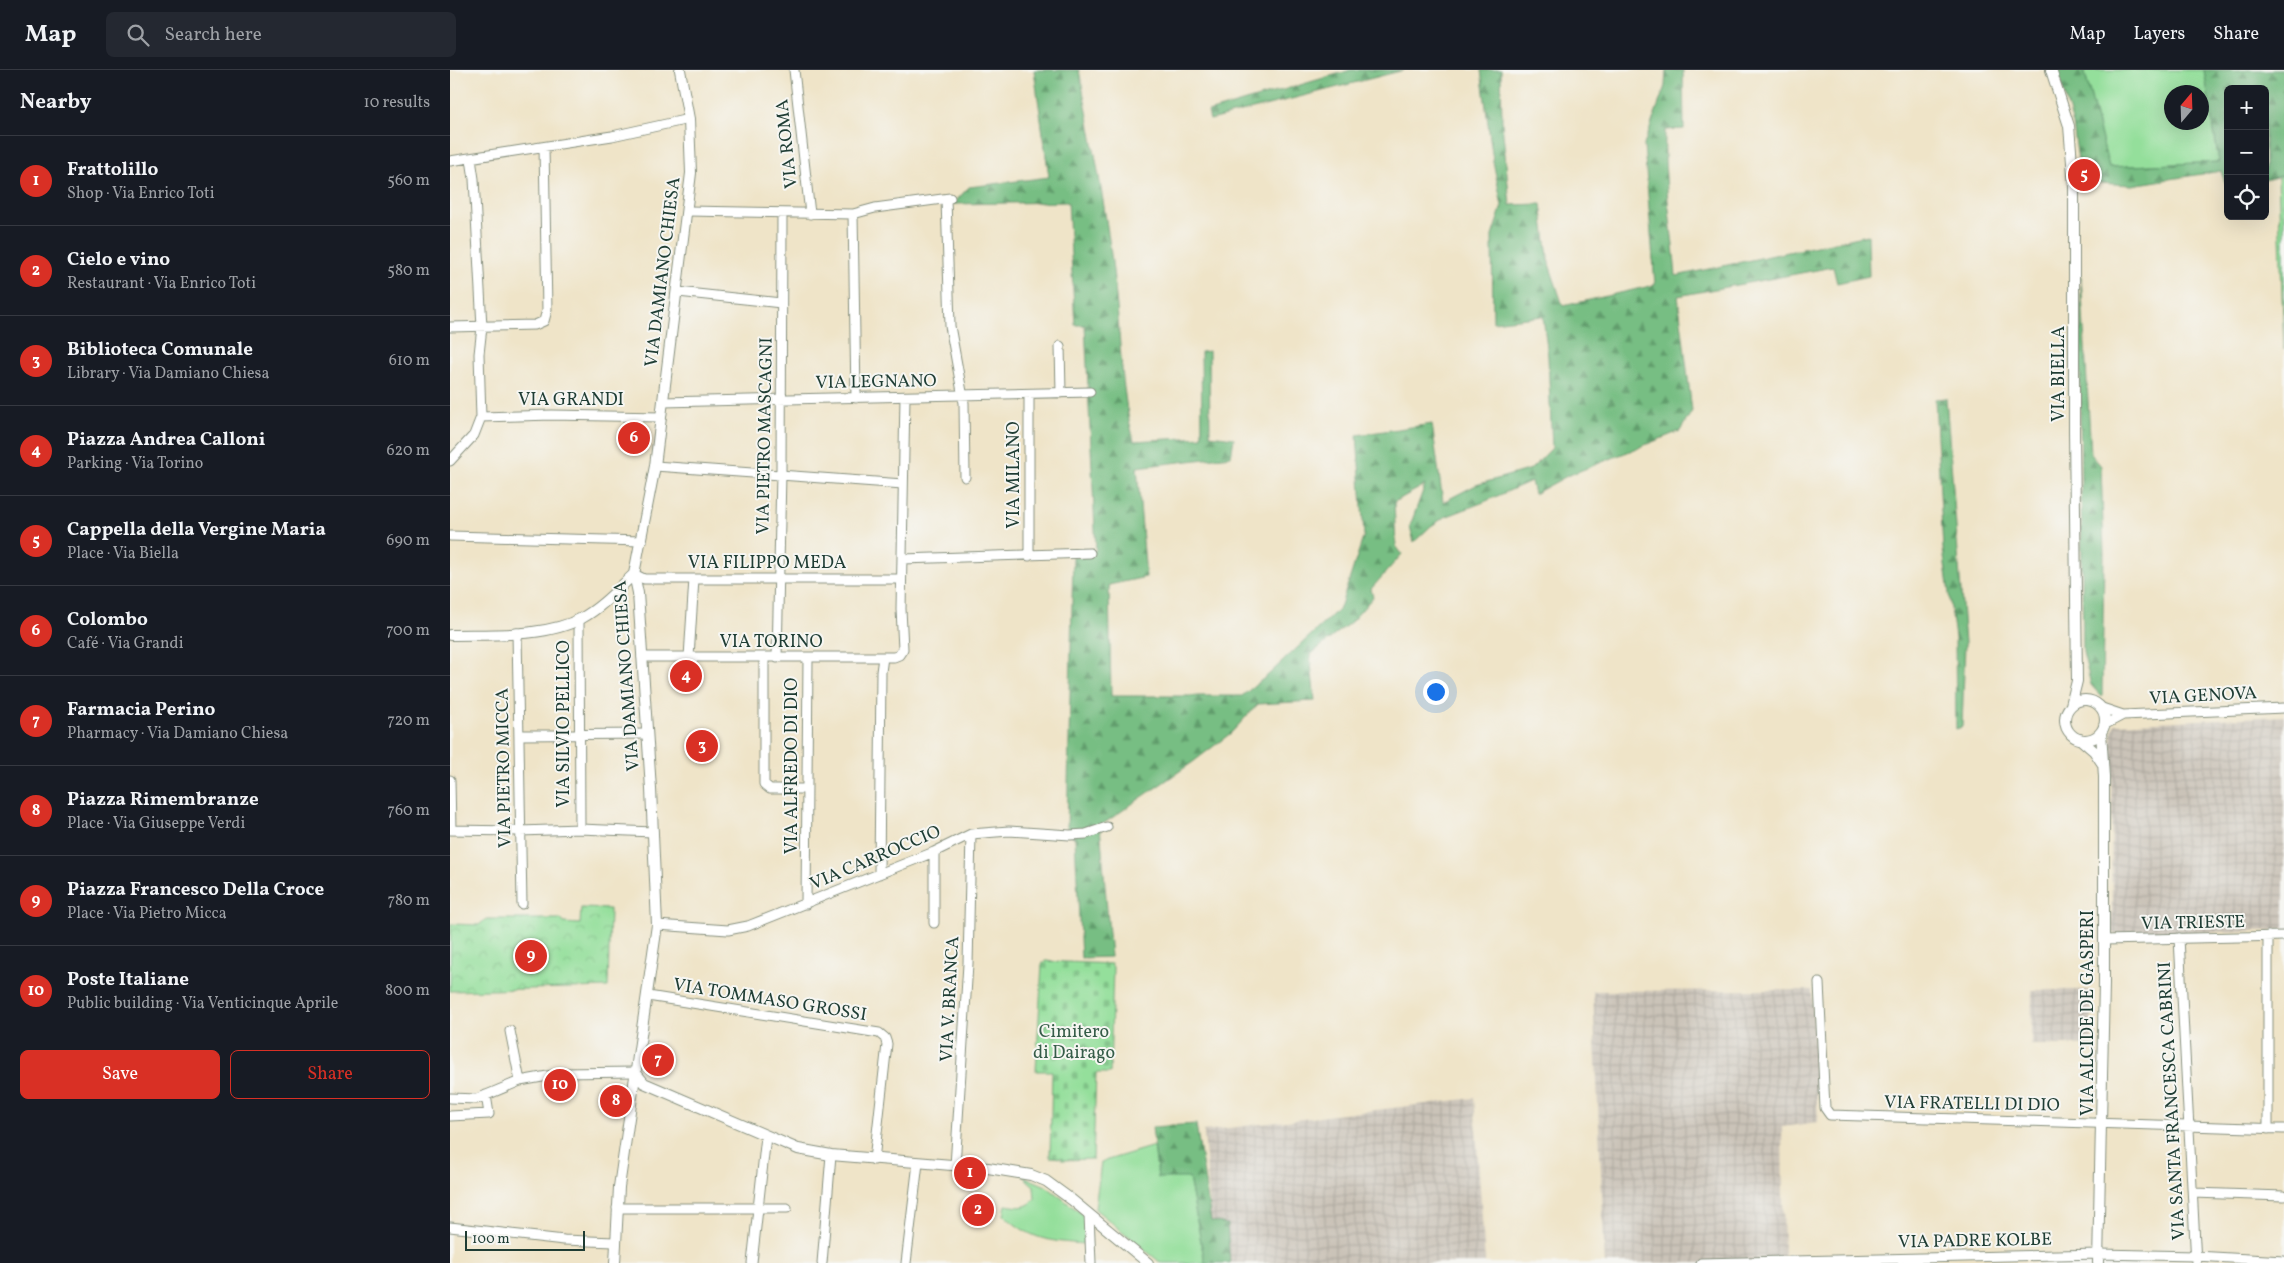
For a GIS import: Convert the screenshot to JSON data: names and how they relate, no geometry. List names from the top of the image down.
{
  "streets": {
    "street": [
      "VIA ROMA",
      "VIA DAMIANO CHIESA",
      "VIA BIELLA",
      "VIA LEGNANO",
      "VIA GRANDI",
      "VIA PIETRO MASCAGNI",
      "VIA MILANO",
      "VIA FILIPPO MEDA",
      "VIA TORINO",
      "VIA GENOVA",
      "VIA SILVIO PELLICO",
      "VIA ALFREDO DI DIO",
      "VIA PIETRO MICCA",
      "VIA CARROCCIO",
      "VIA TRIESTE",
      "VIA TOMMASO GROSSI",
      "VIA V. BRANCA",
      "VIA ALCIDE DE GASPERI",
      "VIA SANTA FRANCESCA CABRINI",
      "VIA FRATELLI DI DIO",
      "VIA PADRE KOLBE"
    ]
  },
  "crossings": [
    ["VIA DAMIANO CHIESA", "VIA LEGNANO"],
    ["VIA DAMIANO CHIESA", "VIA GRANDI"],
    ["VIA DAMIANO CHIESA", "VIA FILIPPO MEDA"],
    ["VIA DAMIANO CHIESA", "VIA TORINO"],
    ["VIA DAMIANO CHIESA", "VIA CARROCCIO"],
    ["VIA DAMIANO CHIESA", "VIA TOMMASO GROSSI"],
    ["VIA BIELLA", "VIA GENOVA"],
    ["VIA BIELLA", "VIA ALCIDE DE GASPERI"],
    ["VIA LEGNANO", "VIA PIETRO MASCAGNI"],
    ["VIA LEGNANO", "VIA MILANO"],
    ["VIA PIETRO MASCAGNI", "VIA FILIPPO MEDA"],
    ["VIA PIETRO MASCAGNI", "VIA TORINO"],
    ["VIA FILIPPO MEDA", "VIA TORINO"],
    ["VIA TORINO", "VIA ALFREDO DI DIO"],
    ["VIA GENOVA", "VIA ALCIDE DE GASPERI"],
    ["VIA ALFREDO DI DIO", "VIA CARROCCIO"],
    ["VIA CARROCCIO", "VIA V. BRANCA"],
    ["VIA TRIESTE", "VIA ALCIDE DE GASPERI"],
    ["VIA TRIESTE", "VIA SANTA FRANCESCA CABRINI"],
    ["VIA ALCIDE DE GASPERI", "VIA FRATELLI DI DIO"],
    ["VIA ALCIDE DE GASPERI", "VIA PADRE KOLBE"],
    ["VIA SANTA FRANCESCA CABRINI", "VIA FRATELLI DI DIO"],
    ["VIA SANTA FRANCESCA CABRINI", "VIA PADRE KOLBE"]
  ],
  "parks": ["Cimitero di Dairago"],
  "scale_bar": "100 m",
  "north": "top",
  "page": {
    "header": "Map",
    "search": "Search here",
    "nav": ["Map", "Layers", "Share"],
    "heading": ["Nearby", "10 results"],
    "map_buttons": ["+", "−"],
    "list": [
      {
        "mark": "1",
        "name": "Frattolillo",
        "note": "Shop · Via Enrico Toti",
        "value": "560 m"
      },
      {
        "mark": "2",
        "name": "Cielo e vino",
        "note": "Restaurant · Via Enrico Toti",
        "value": "580 m"
      },
      {
        "mark": "3",
        "name": "Biblioteca Comunale",
        "note": "Library · Via Damiano Chiesa",
        "value": "610 m"
      },
      {
        "mark": "4",
        "name": "Piazza Andrea Calloni",
        "note": "Parking · Via Torino",
        "value": "620 m"
      },
      {
        "mark": "5",
        "name": "Cappella della Vergine Maria",
        "note": "Place · Via Biella",
        "value": "690 m"
      },
      {
        "mark": "6",
        "name": "Colombo",
        "note": "Café · Via Grandi",
        "value": "700 m"
      },
      {
        "mark": "7",
        "name": "Farmacia Perino",
        "note": "Pharmacy · Via Damiano Chiesa",
        "value": "720 m"
      },
      {
        "mark": "8",
        "name": "Piazza Rimembranze",
        "note": "Place · Via Giuseppe Verdi",
        "value": "760 m"
      },
      {
        "mark": "9",
        "name": "Piazza Francesco Della Croce",
        "note": "Place · Via Pietro Micca",
        "value": "780 m"
      },
      {
        "mark": "10",
        "name": "Poste Italiane",
        "note": "Public building · Via Venticinque Aprile",
        "value": "800 m"
      }
    ],
    "pins": [
      "5",
      "6",
      "4",
      "3",
      "9",
      "7",
      "10",
      "8",
      "1",
      "2"
    ],
    "buttons": ["Save", "Share"],
    "scale": "100 m"
  }
}
